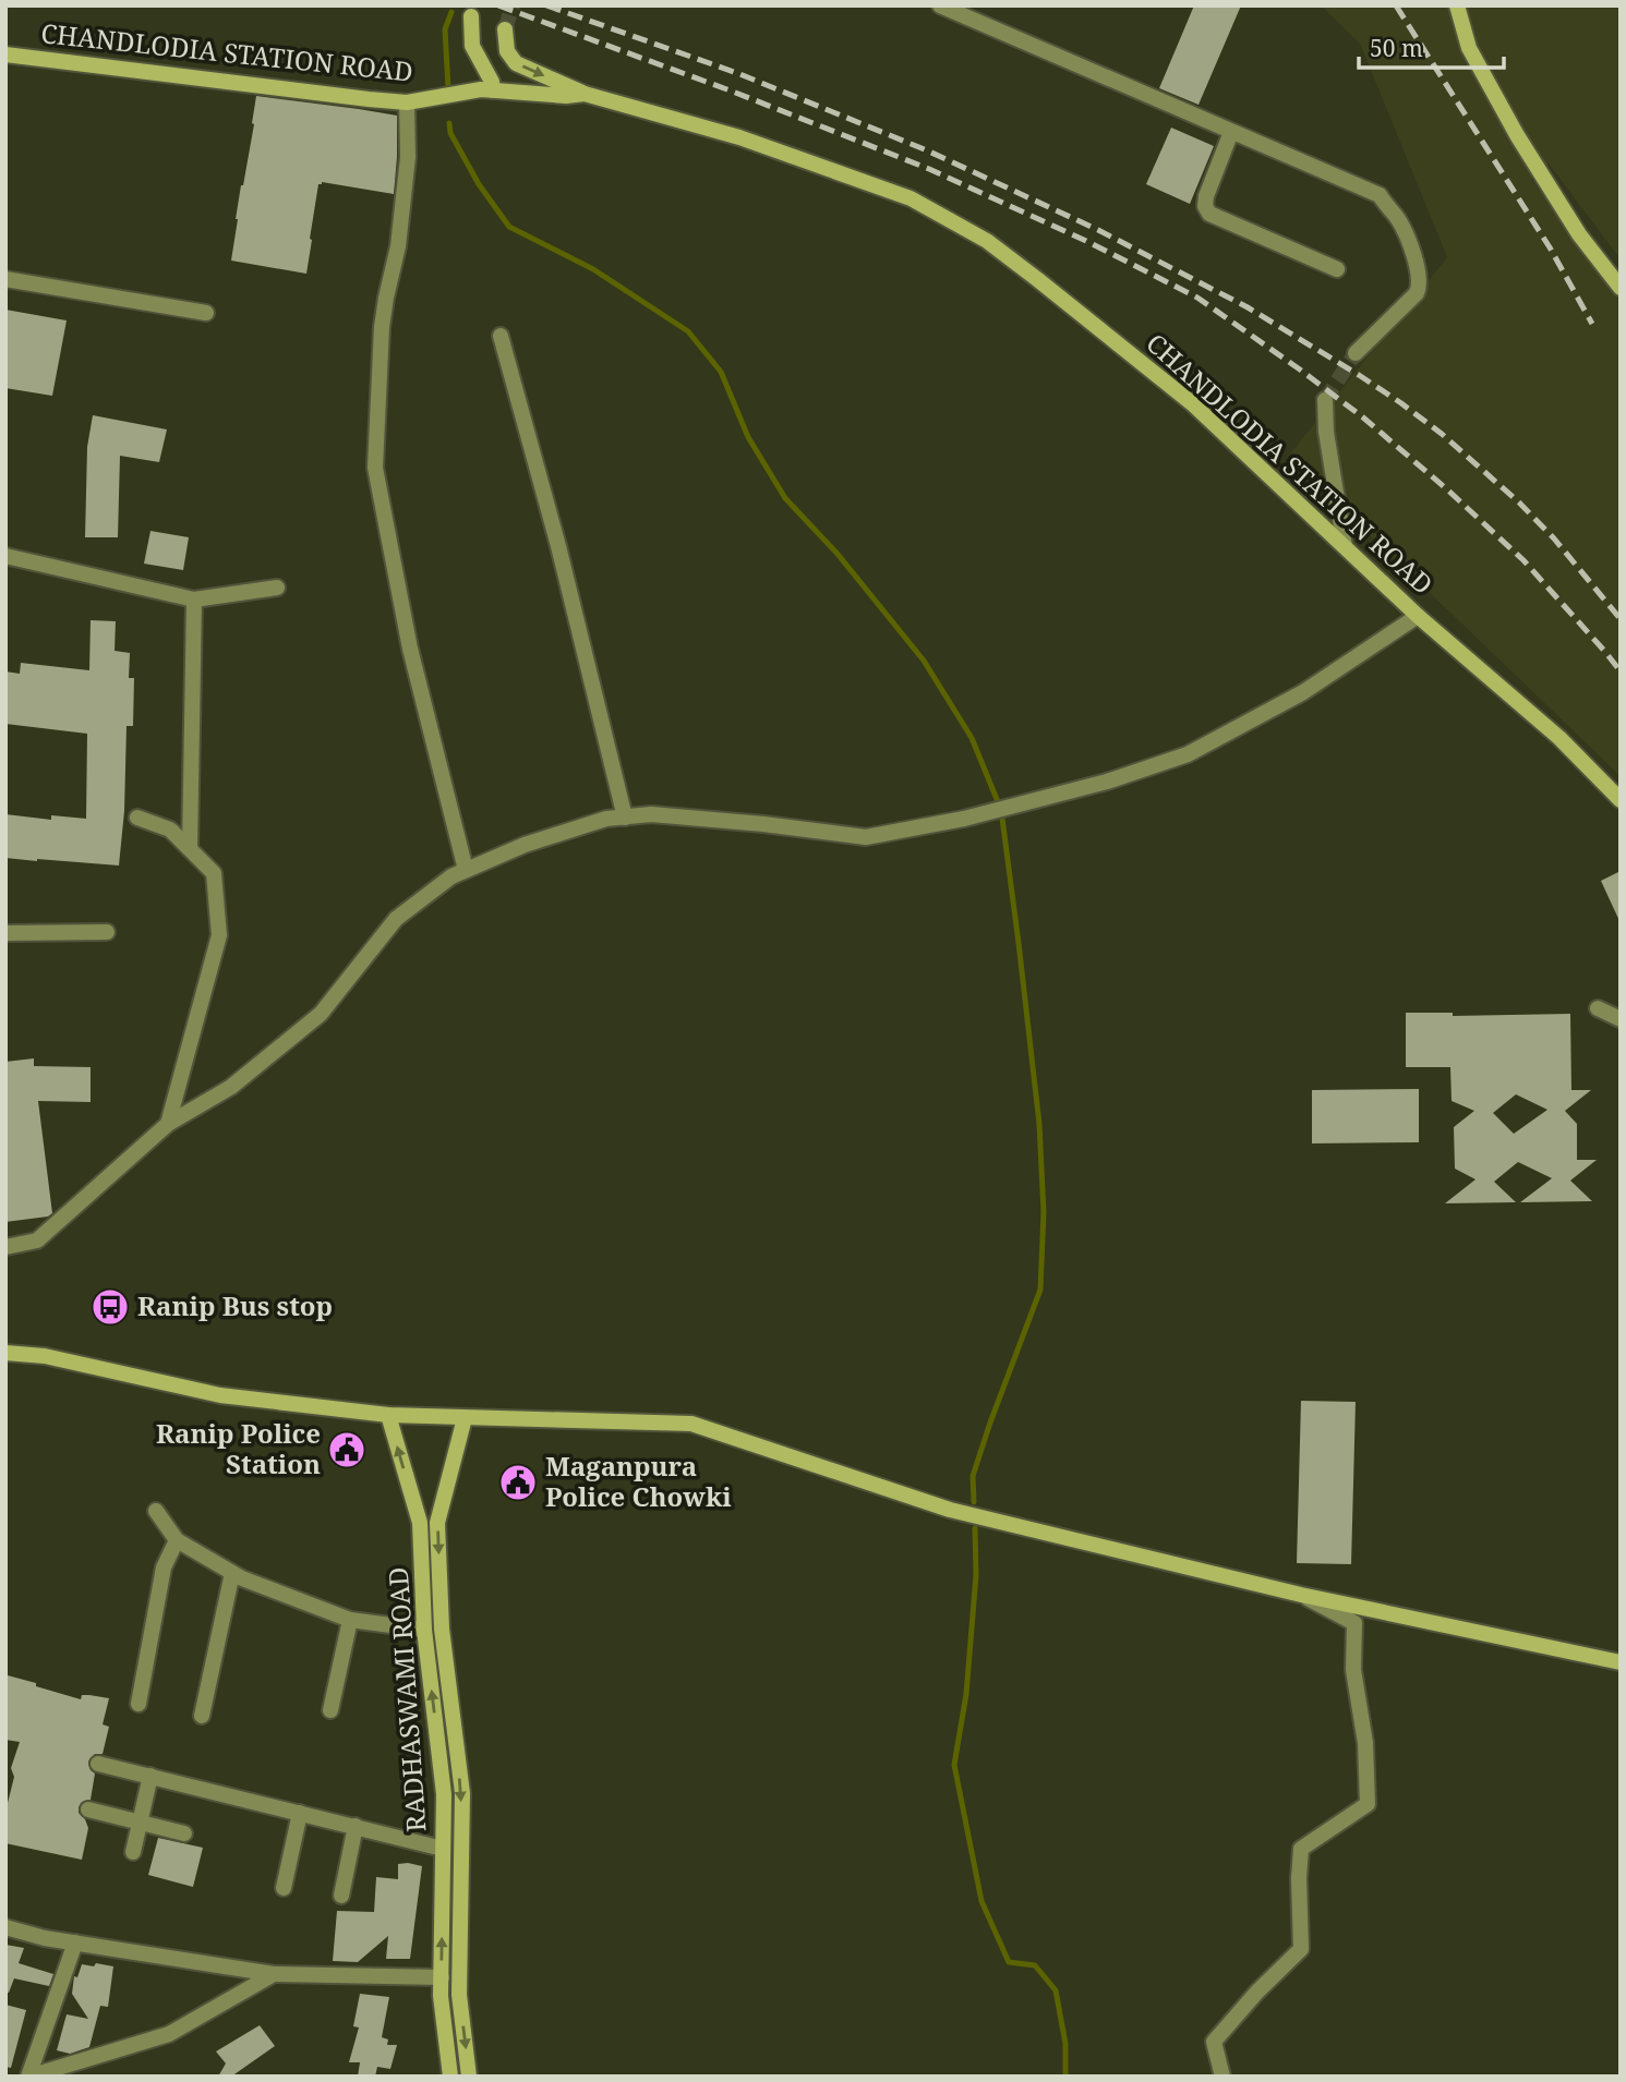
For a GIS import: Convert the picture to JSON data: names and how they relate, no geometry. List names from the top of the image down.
{
  "streets": {
    "street": ["CHANDLODIA STATION ROAD", "RADHASWAMI ROAD"]
  },
  "places": {
    "bus stop": ["Ranip Bus stop"],
    "public building": ["Ranip Police Station", "Maganpura Police Chowki"]
  },
  "scale_bar": "50 m"
}
